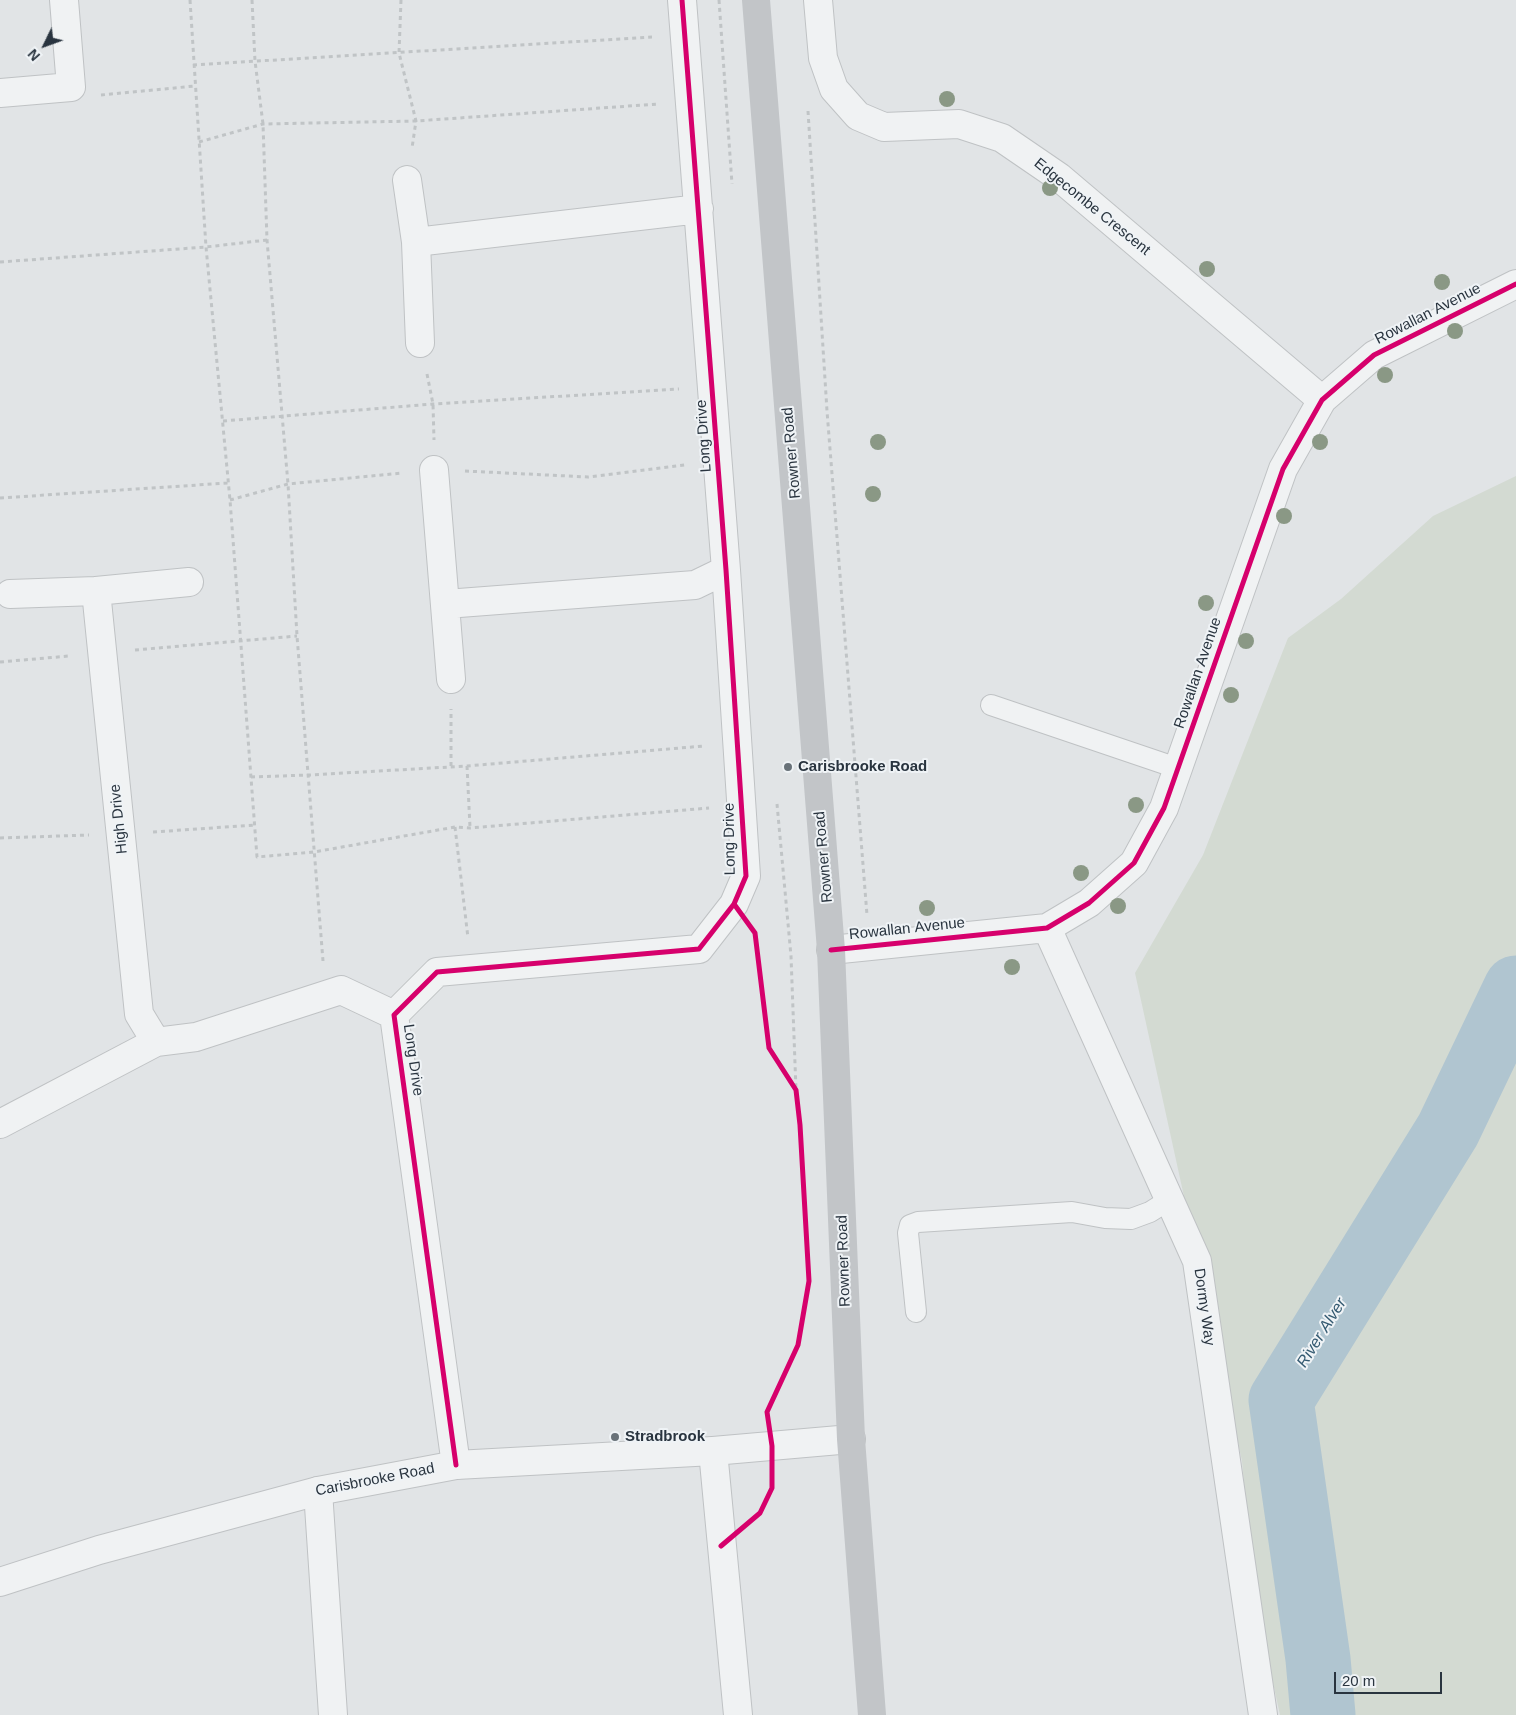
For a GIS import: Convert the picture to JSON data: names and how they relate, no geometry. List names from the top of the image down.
{
  "streets": {
    "main road": ["Rowner Road"],
    "street": [
      "Edgecombe Crescent",
      "Rowallan Avenue",
      "Long Drive",
      "High Drive",
      "Dormy Way",
      "Carisbrooke Road"
    ]
  },
  "crossings": [
    ["Edgecombe Crescent", "Rowallan Avenue"],
    ["Rowallan Avenue", "Rowner Road"],
    ["Rowallan Avenue", "Dormy Way"],
    ["Long Drive", "Carisbrooke Road"],
    ["Rowner Road", "Carisbrooke Road"]
  ],
  "water": ["River Alver"],
  "places": ["Carisbrooke Road", "Stradbrook"],
  "scale_bar": "20 m",
  "north": "bottom left"
}
